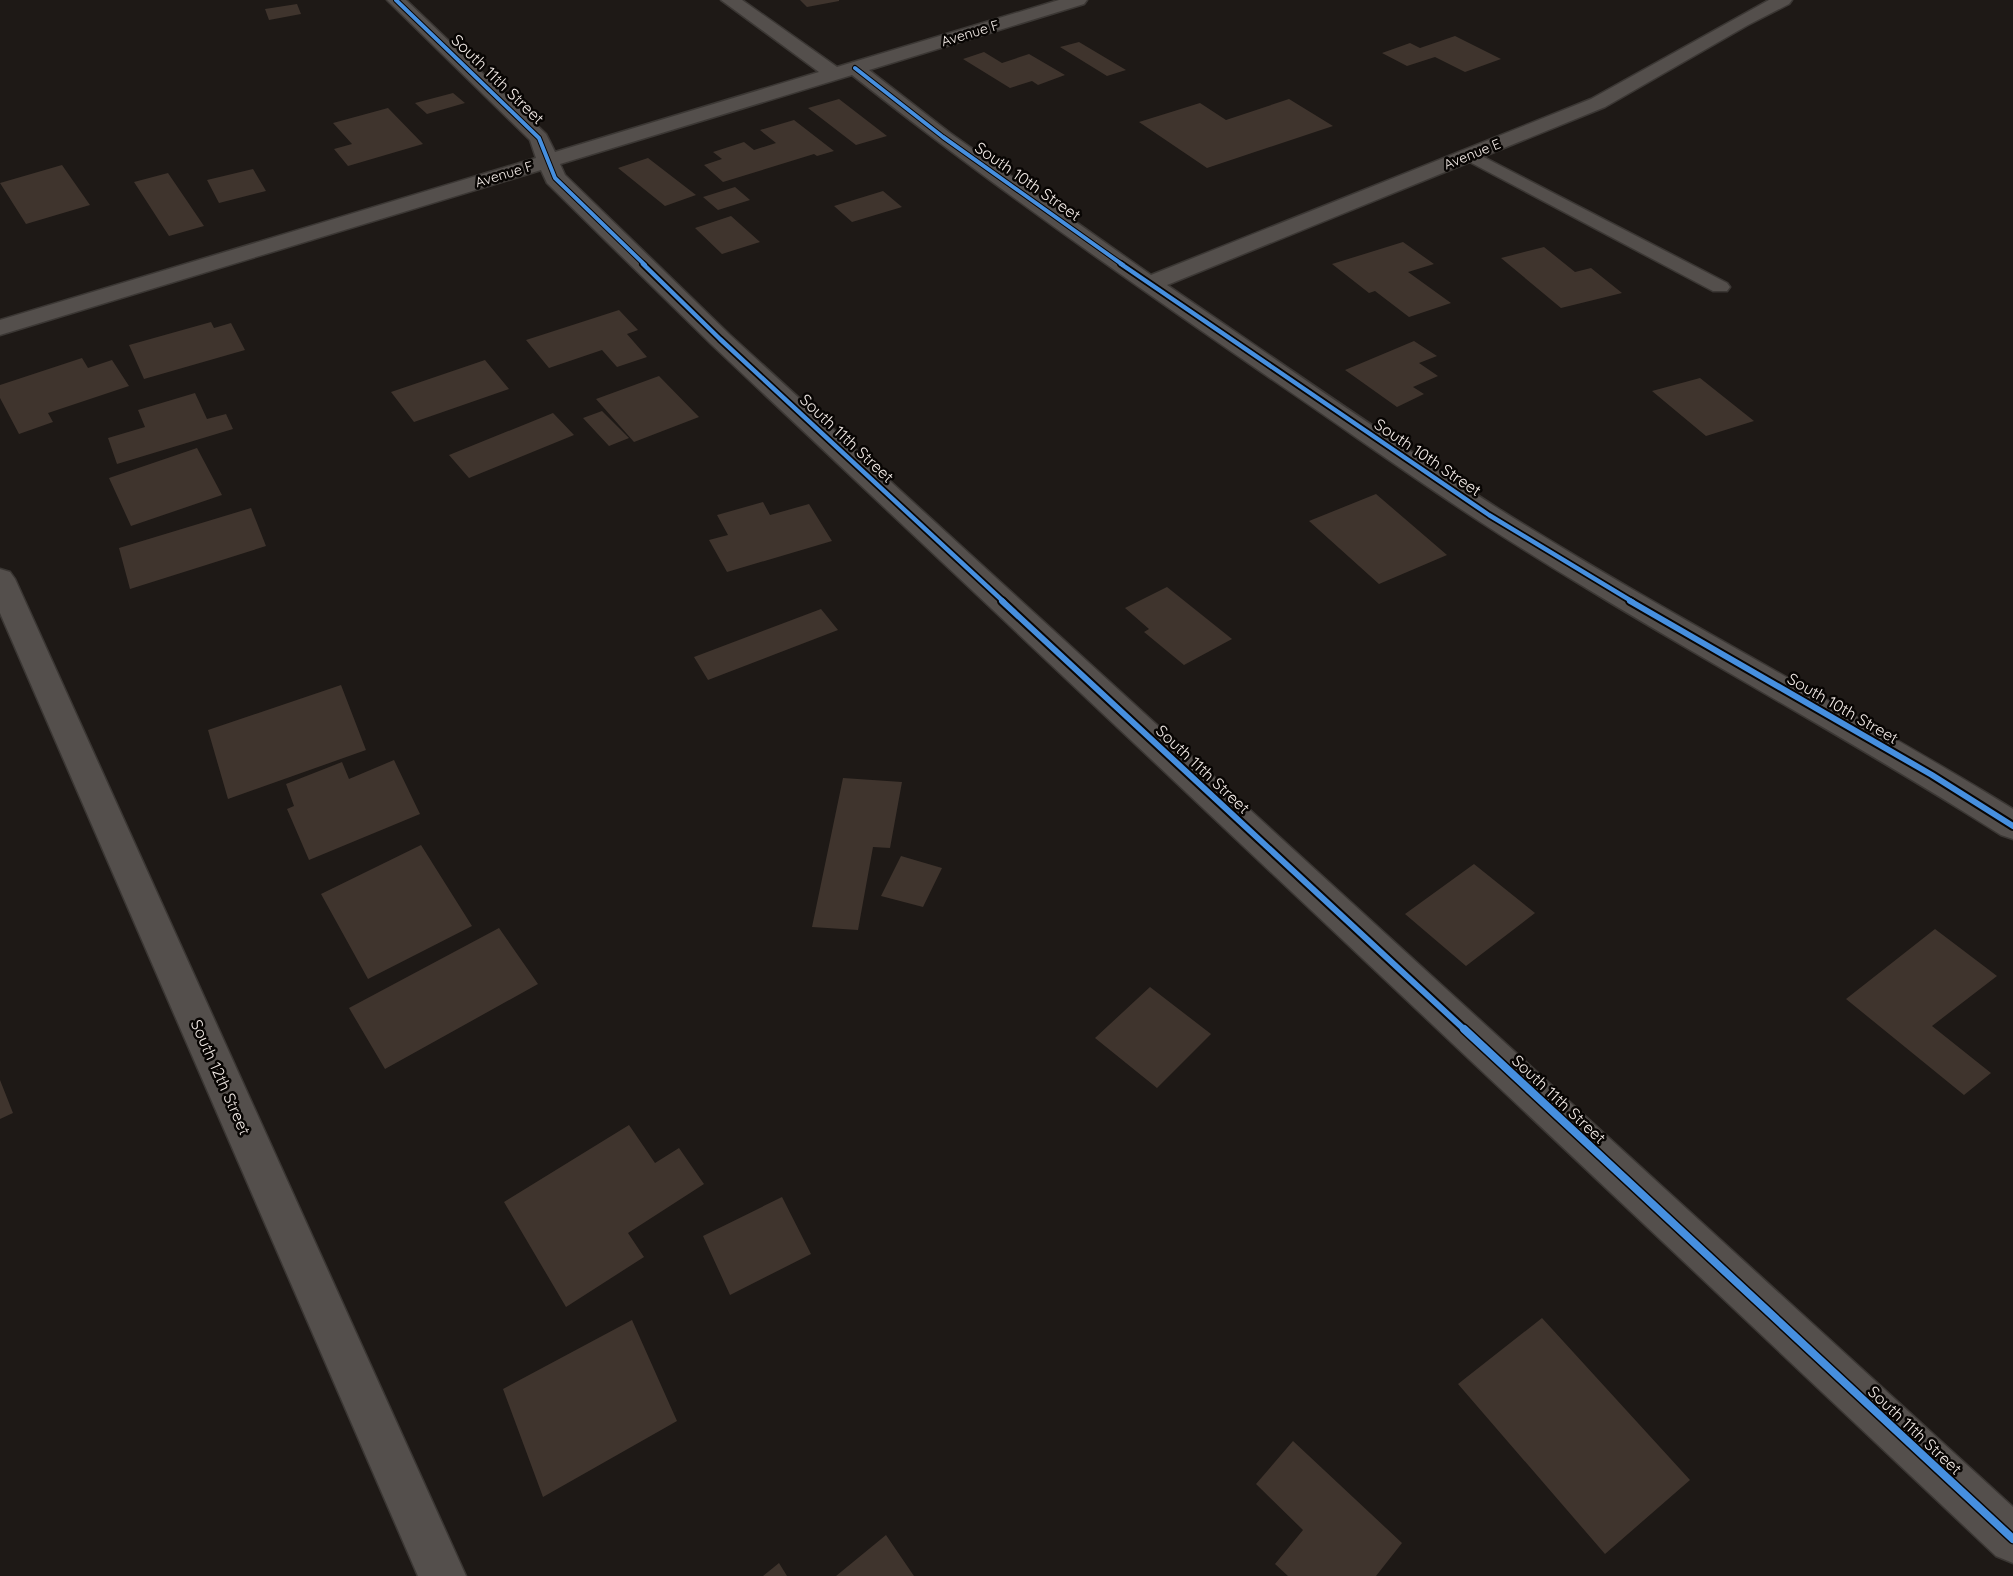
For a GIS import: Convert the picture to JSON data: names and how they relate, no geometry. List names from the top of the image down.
{
  "streets": {
    "street": [
      "Avenue F",
      "South 11th Street",
      "Avenue E",
      "South 10th Street",
      "South 12th Street"
    ]
  },
  "crossings": [
    ["Avenue F", "South 11th Street"],
    ["Avenue F", "South 10th Street"],
    ["Avenue E", "South 10th Street"]
  ]
}
